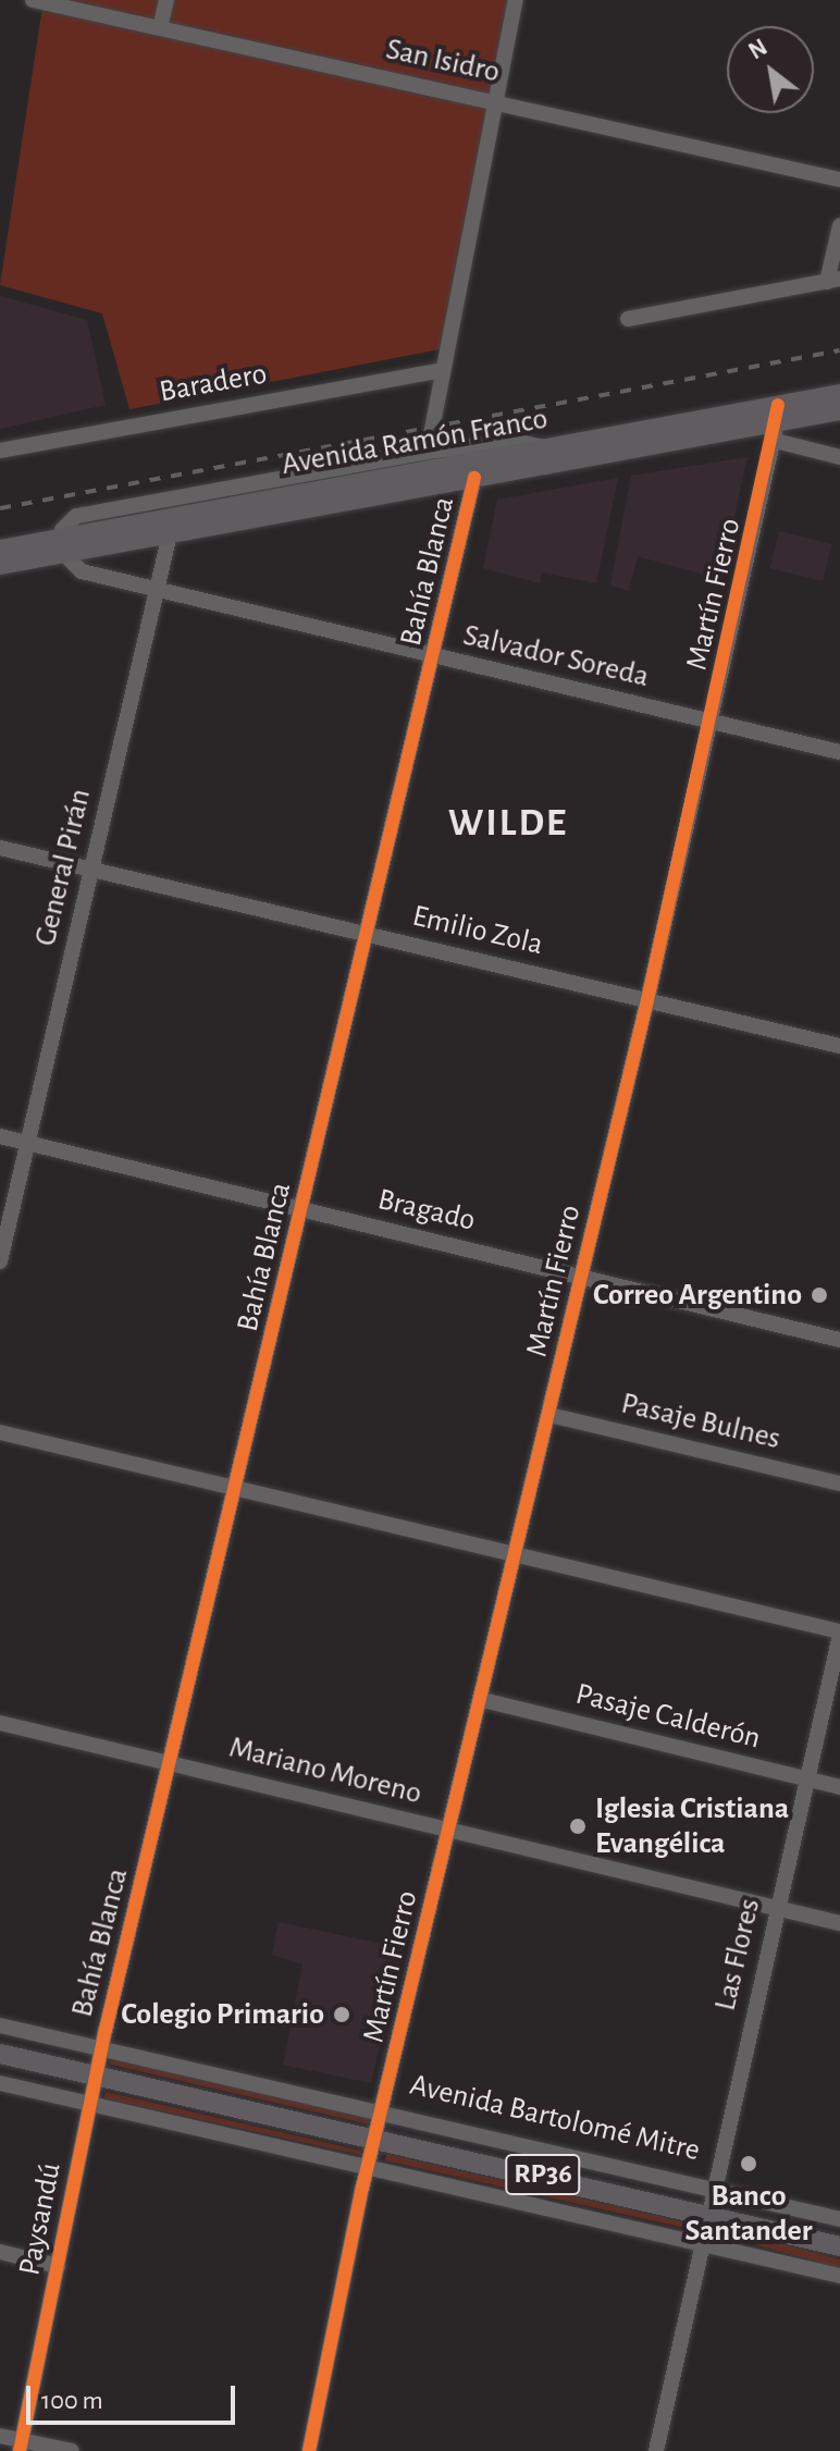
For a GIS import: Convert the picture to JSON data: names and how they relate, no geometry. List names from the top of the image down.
{
  "streets": {
    "main road": ["Avenida Ramón Franco", "Avenida Bartolomé Mitre", "RP36"],
    "street": [
      "San Isidro",
      "Baradero",
      "Bahía Blanca",
      "Martín Fierro",
      "Salvador Soreda",
      "General Pirán",
      "Emilio Zola",
      "Bragado",
      "Pasaje Bulnes",
      "Pasaje Calderón",
      "Mariano Moreno",
      "Las Flores",
      "Paysandú"
    ]
  },
  "crossings": [
    ["San Isidro", "Bahía Blanca"],
    ["Baradero", "Bahía Blanca"],
    ["Avenida Ramón Franco", "Bahía Blanca"],
    ["Avenida Ramón Franco", "Martín Fierro"],
    ["Avenida Ramón Franco", "Salvador Soreda"],
    ["Avenida Ramón Franco", "General Pirán"],
    ["Bahía Blanca", "Salvador Soreda"],
    ["Bahía Blanca", "Emilio Zola"],
    ["Bahía Blanca", "Bragado"],
    ["Bahía Blanca", "Mariano Moreno"],
    ["Bahía Blanca", "Avenida Bartolomé Mitre"],
    ["Bahía Blanca", "Paysandú"],
    ["Martín Fierro", "Salvador Soreda"],
    ["Martín Fierro", "Emilio Zola"],
    ["Martín Fierro", "Bragado"],
    ["Martín Fierro", "Pasaje Bulnes"],
    ["Martín Fierro", "Pasaje Calderón"],
    ["Martín Fierro", "Mariano Moreno"],
    ["Martín Fierro", "Avenida Bartolomé Mitre"],
    ["Salvador Soreda", "General Pirán"],
    ["General Pirán", "Emilio Zola"],
    ["General Pirán", "Bragado"],
    ["Pasaje Calderón", "Las Flores"],
    ["Mariano Moreno", "Las Flores"],
    ["Las Flores", "Avenida Bartolomé Mitre"],
    ["Avenida Bartolomé Mitre", "Paysandú"]
  ],
  "districts": ["WILDE"],
  "places": [
    "Correo Argentino",
    "Iglesia Cristiana Evangélica",
    "Colegio Primario",
    "Banco Santander"
  ],
  "scale_bar": "100 m",
  "north": "top left"
}
